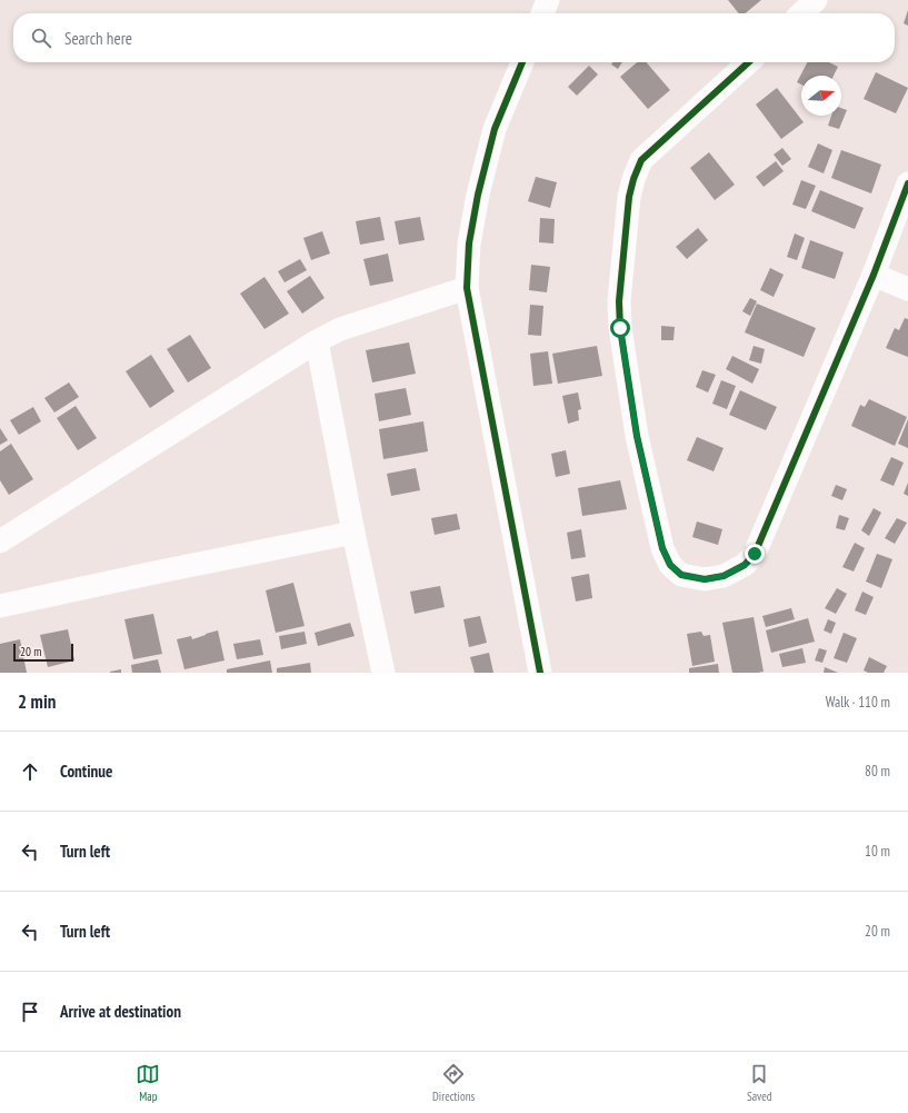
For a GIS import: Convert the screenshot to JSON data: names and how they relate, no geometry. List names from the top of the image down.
{
  "scale_bar": "20 m",
  "north": "right",
  "page": {
    "search": "Search here",
    "scale": "20 m",
    "heading": ["2 min", "Walk · 110 m"],
    "list": [
      ["Continue", "80 m"],
      ["Turn left", "10 m"],
      ["Turn left", "20 m"],
      "Arrive at destination"
    ],
    "nav": ["Map", "Directions", "Saved"]
  }
}
